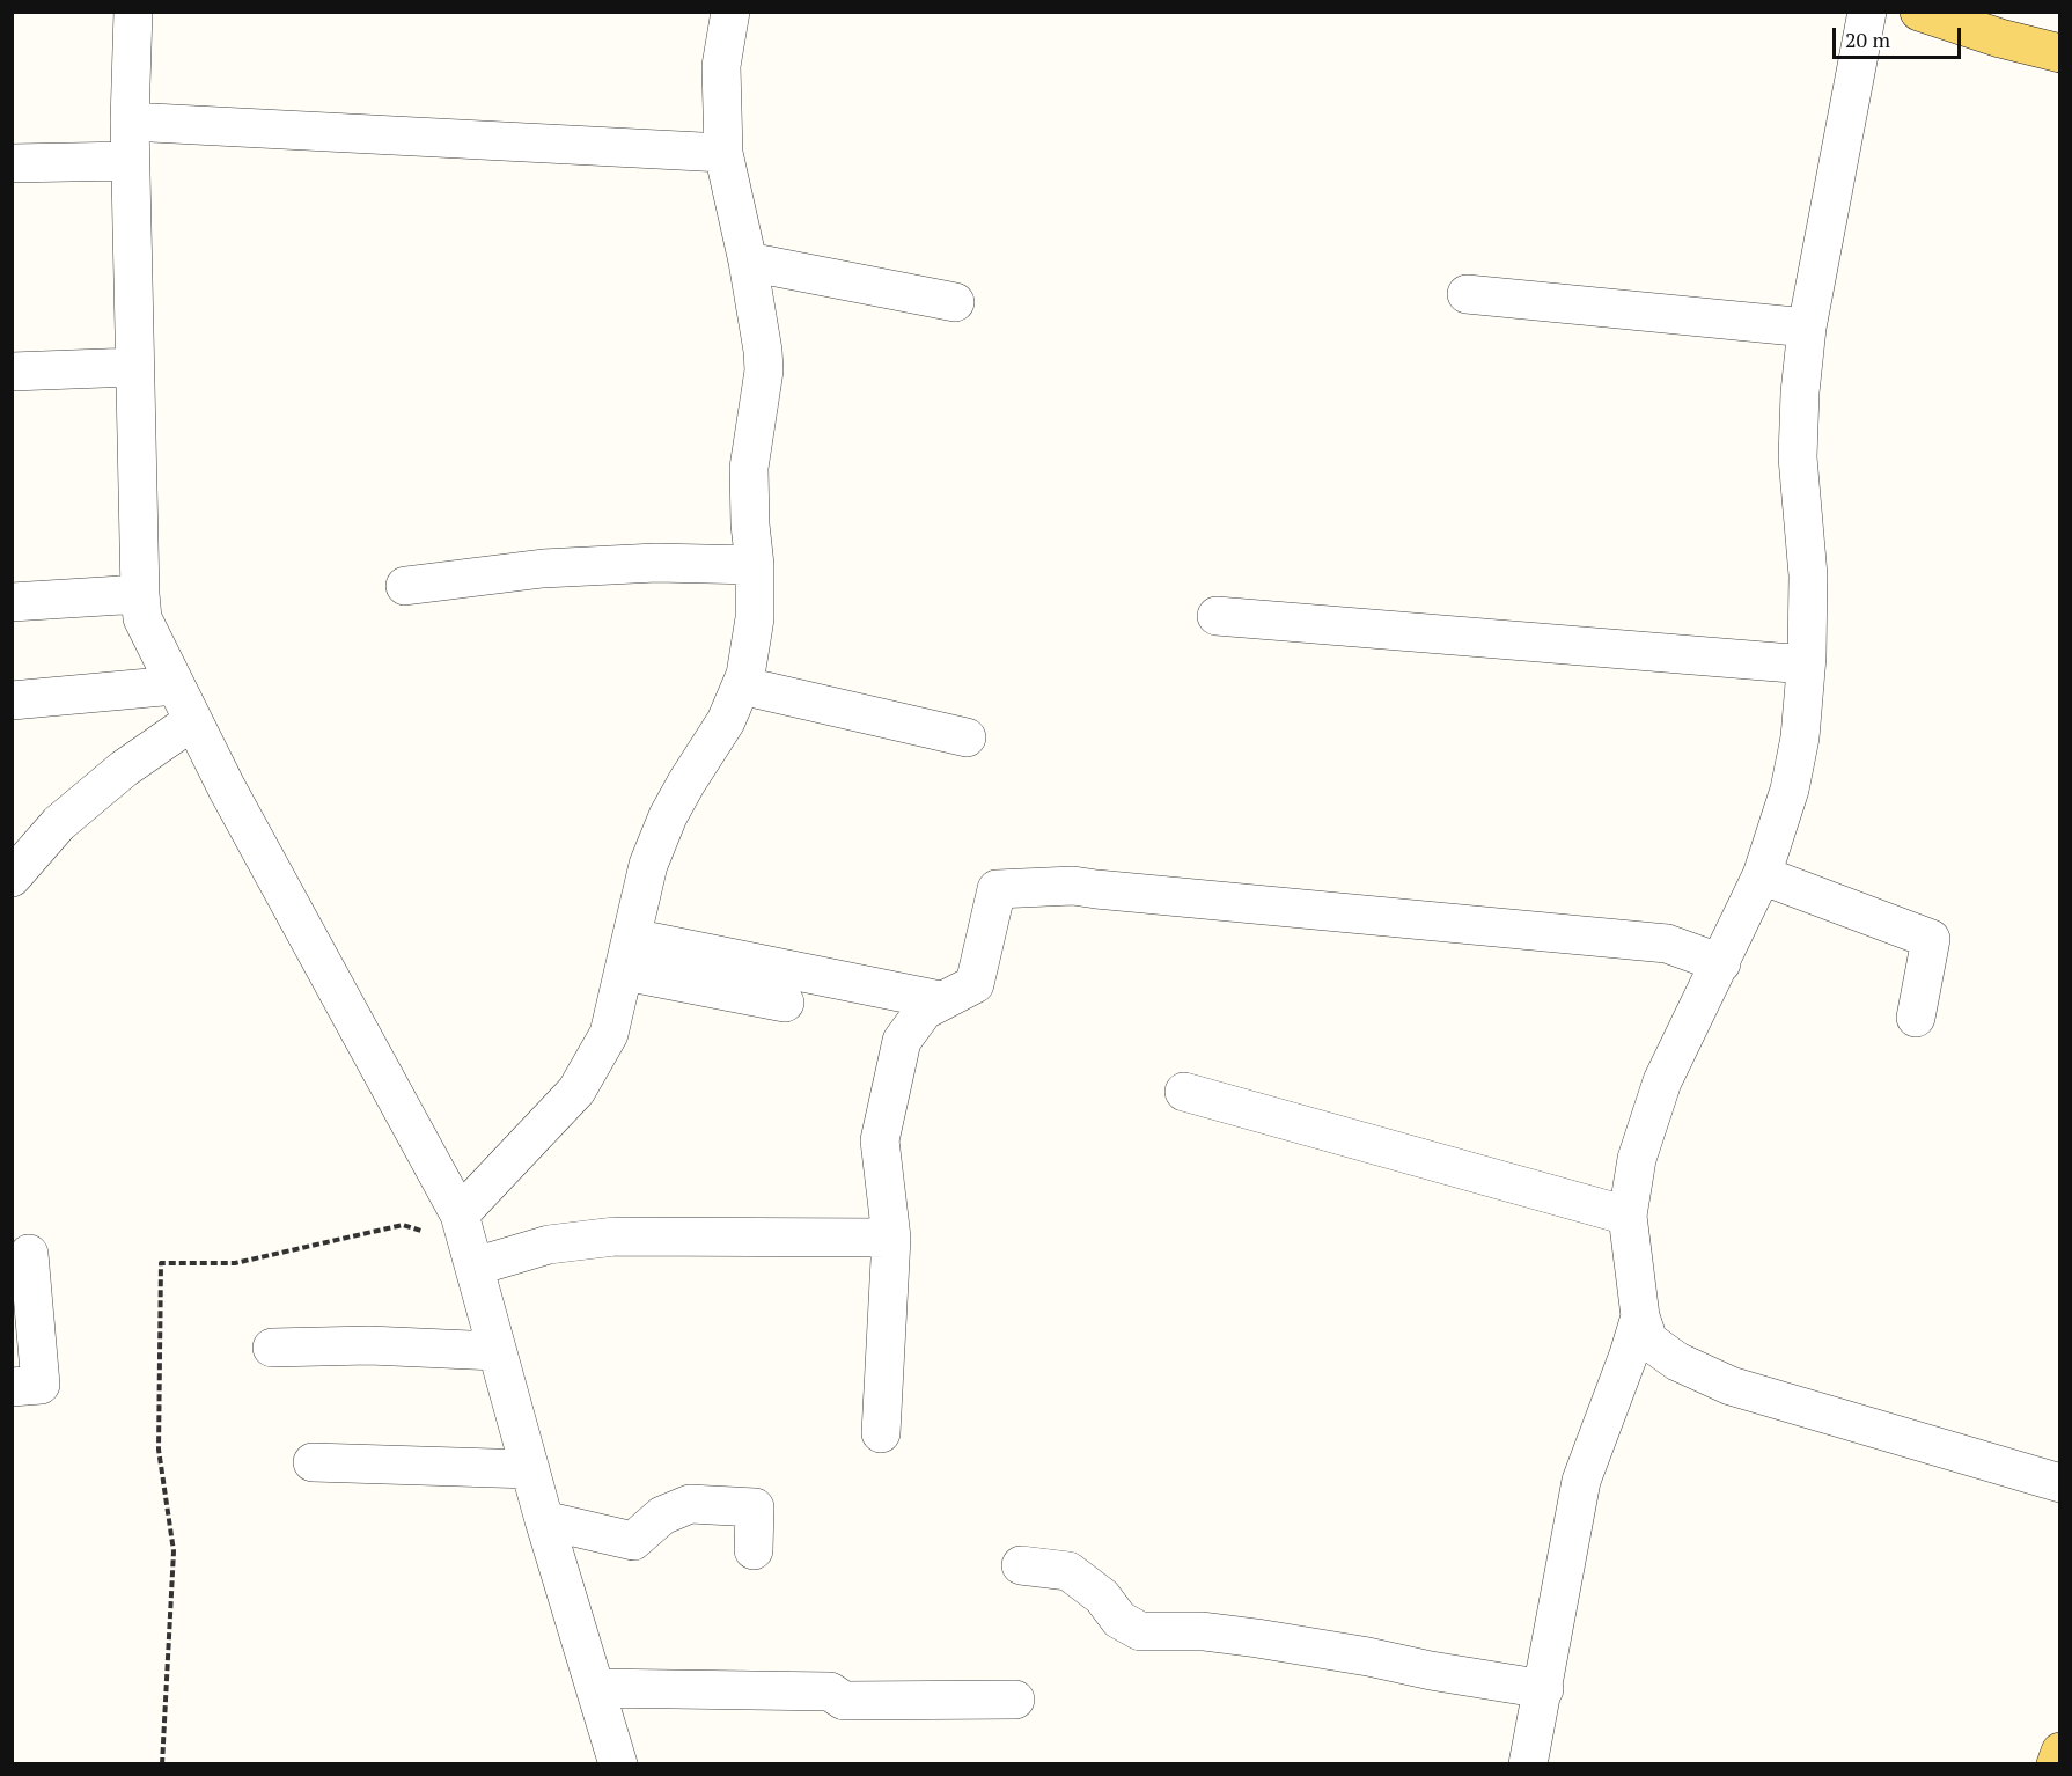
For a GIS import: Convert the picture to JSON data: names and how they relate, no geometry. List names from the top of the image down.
{
  "scale_bar": "20 m"
}
